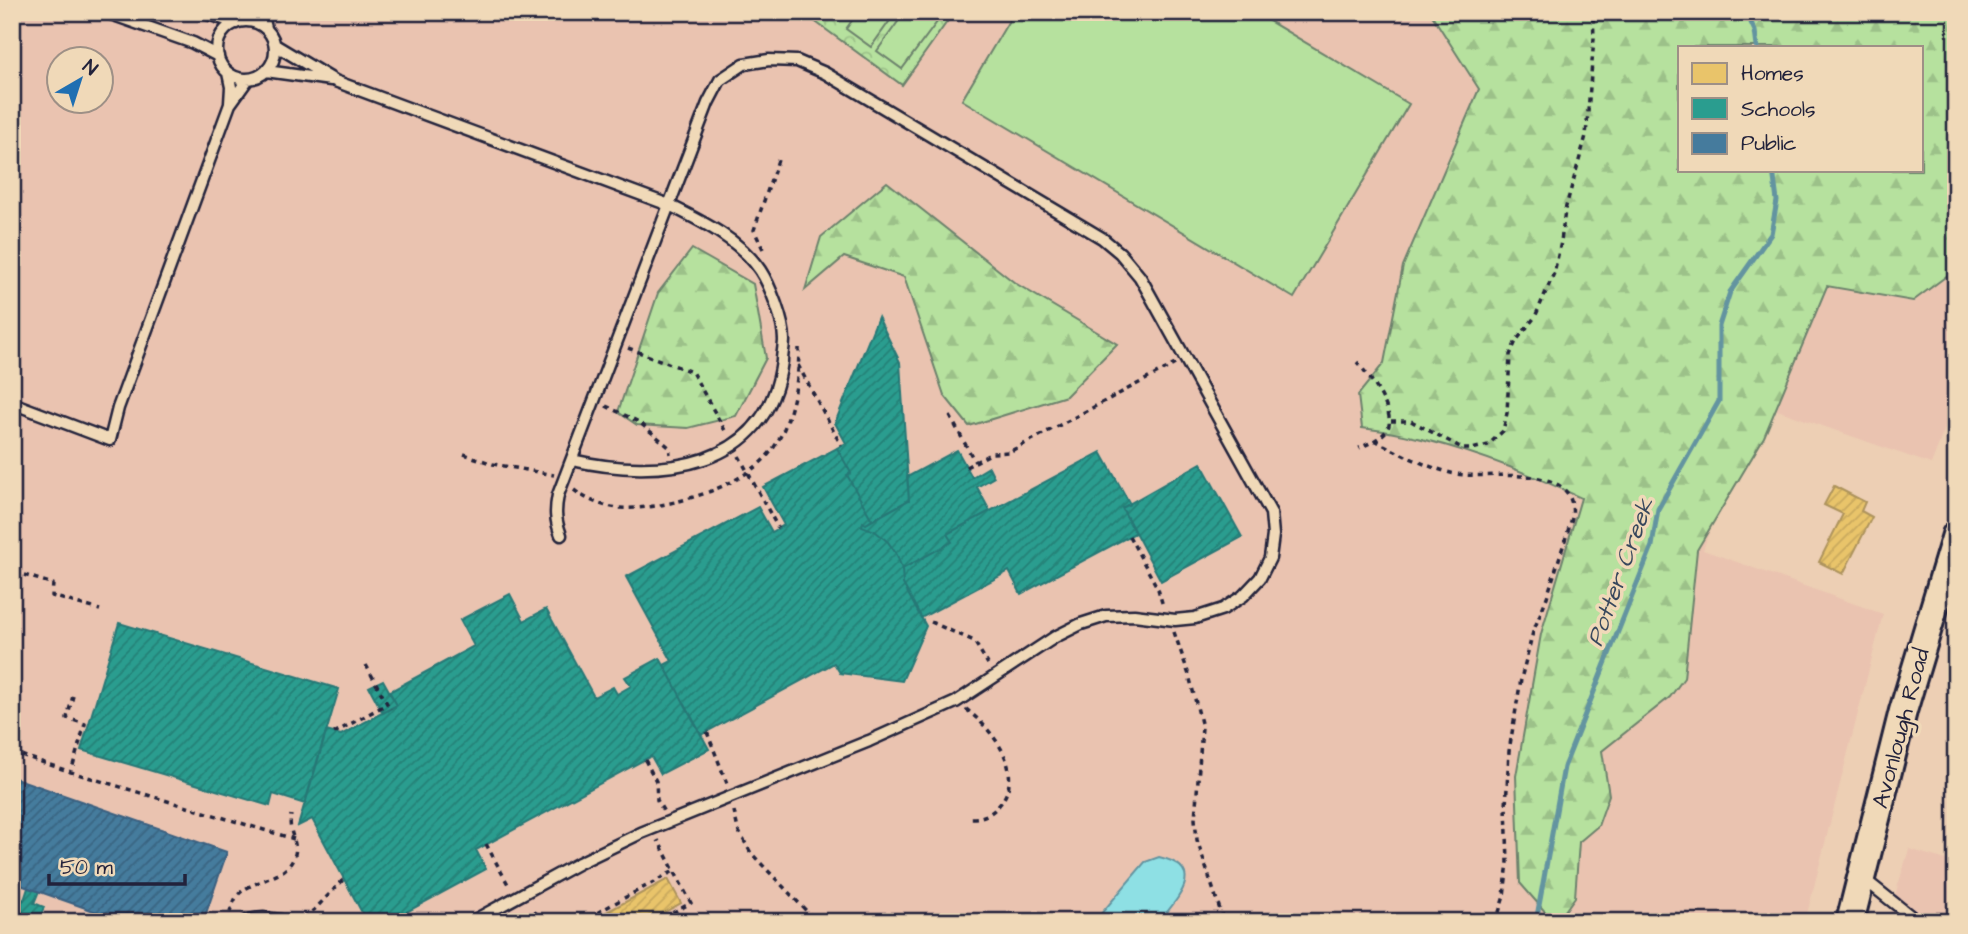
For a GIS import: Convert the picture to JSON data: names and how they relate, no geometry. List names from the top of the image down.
{
  "streets": {
    "street": ["Avonlough Road"]
  },
  "water": ["Potter Creek"],
  "legend": ["Homes", "Schools", "Public"],
  "scale_bar": "50 m",
  "north": "top right"
}
